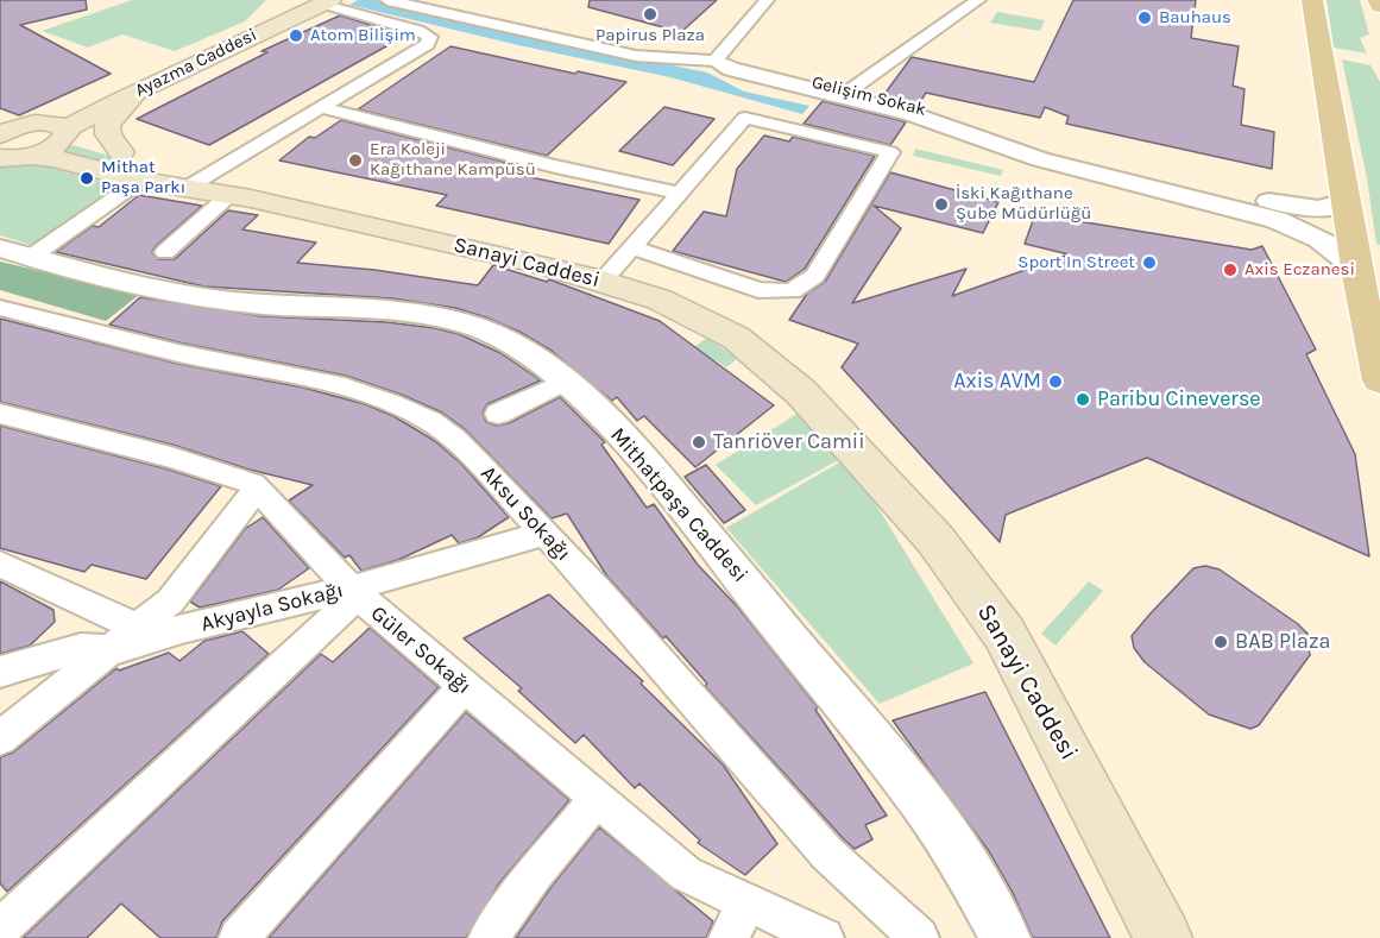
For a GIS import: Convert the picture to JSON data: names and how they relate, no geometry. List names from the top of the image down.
{
  "streets": {
    "main road": ["Ayazma Caddesi", "Sanayi Caddesi"],
    "street": [
      "Gelişim Sokak",
      "Mithatpaşa Caddesi",
      "Aksu Sokağı",
      "Akyayla Sokağı",
      "Güler Sokağı"
    ]
  },
  "crossings": [
    ["Ayazma Caddesi", "Sanayi Caddesi"],
    ["Aksu Sokağı", "Akyayla Sokağı"],
    ["Akyayla Sokağı", "Güler Sokağı"]
  ],
  "places": [
    "Papirus Plaza",
    "Bauhaus",
    "Atom Bilişim",
    "Era Koleji Kağıthane Kampüsü",
    "Mithat Paşa Parkı",
    "İski Kağıthane Şube Müdürlüğü",
    "Sport In Street",
    "Axis Eczanesi",
    "Axis AVM",
    "Paribu Cineverse",
    "Tanriöver Camii",
    "BAB Plaza"
  ]
}
